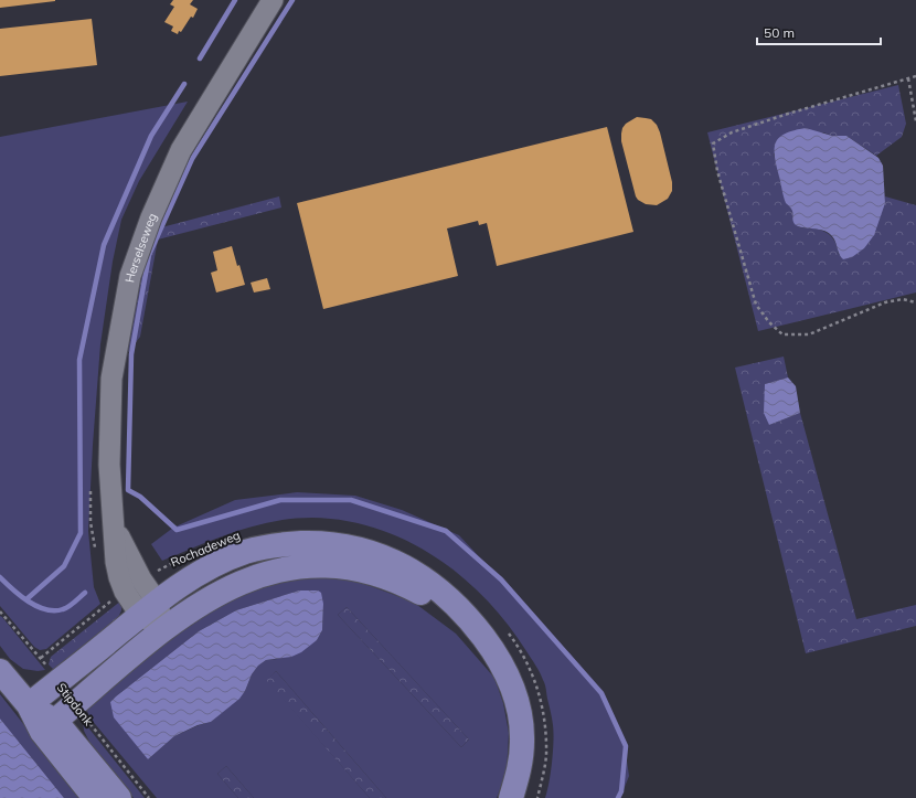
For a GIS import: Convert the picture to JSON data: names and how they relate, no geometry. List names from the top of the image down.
{
  "streets": {
    "main road": ["Rochadeweg", "Stipdonk"],
    "street": ["Herselseweg"]
  },
  "crossings": [
    ["Herselseweg", "Rochadeweg"],
    ["Rochadeweg", "Stipdonk"]
  ],
  "scale_bar": "50 m"
}
